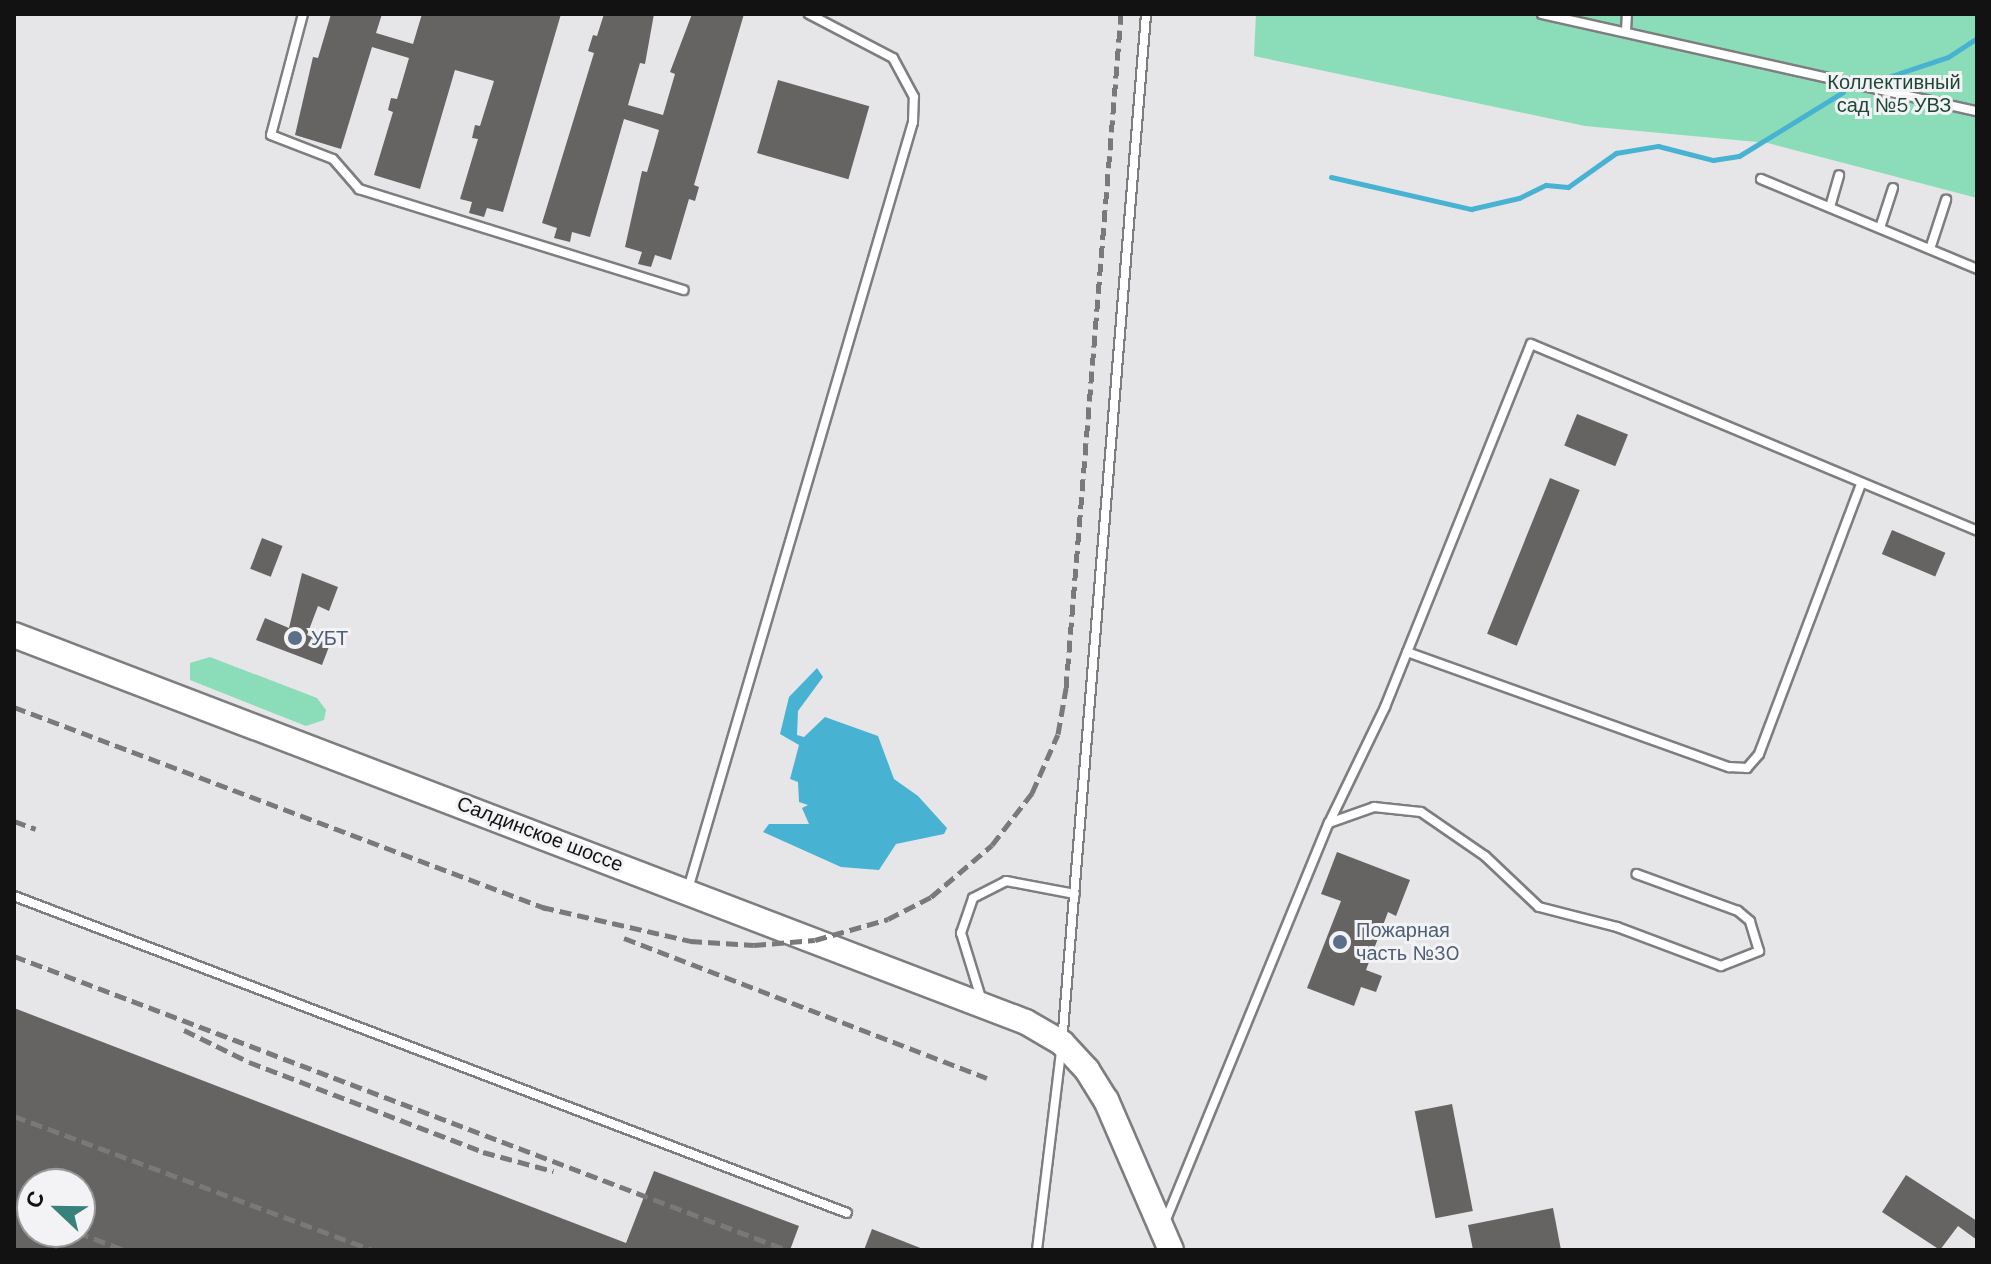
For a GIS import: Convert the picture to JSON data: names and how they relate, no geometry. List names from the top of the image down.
{
  "streets": {
    "main road": ["Салдинское шоссе"]
  },
  "parks": ["Коллективный сад №5 УВЗ"],
  "places": ["УБТ", "Пожарная часть №30"],
  "north": "left"
}
